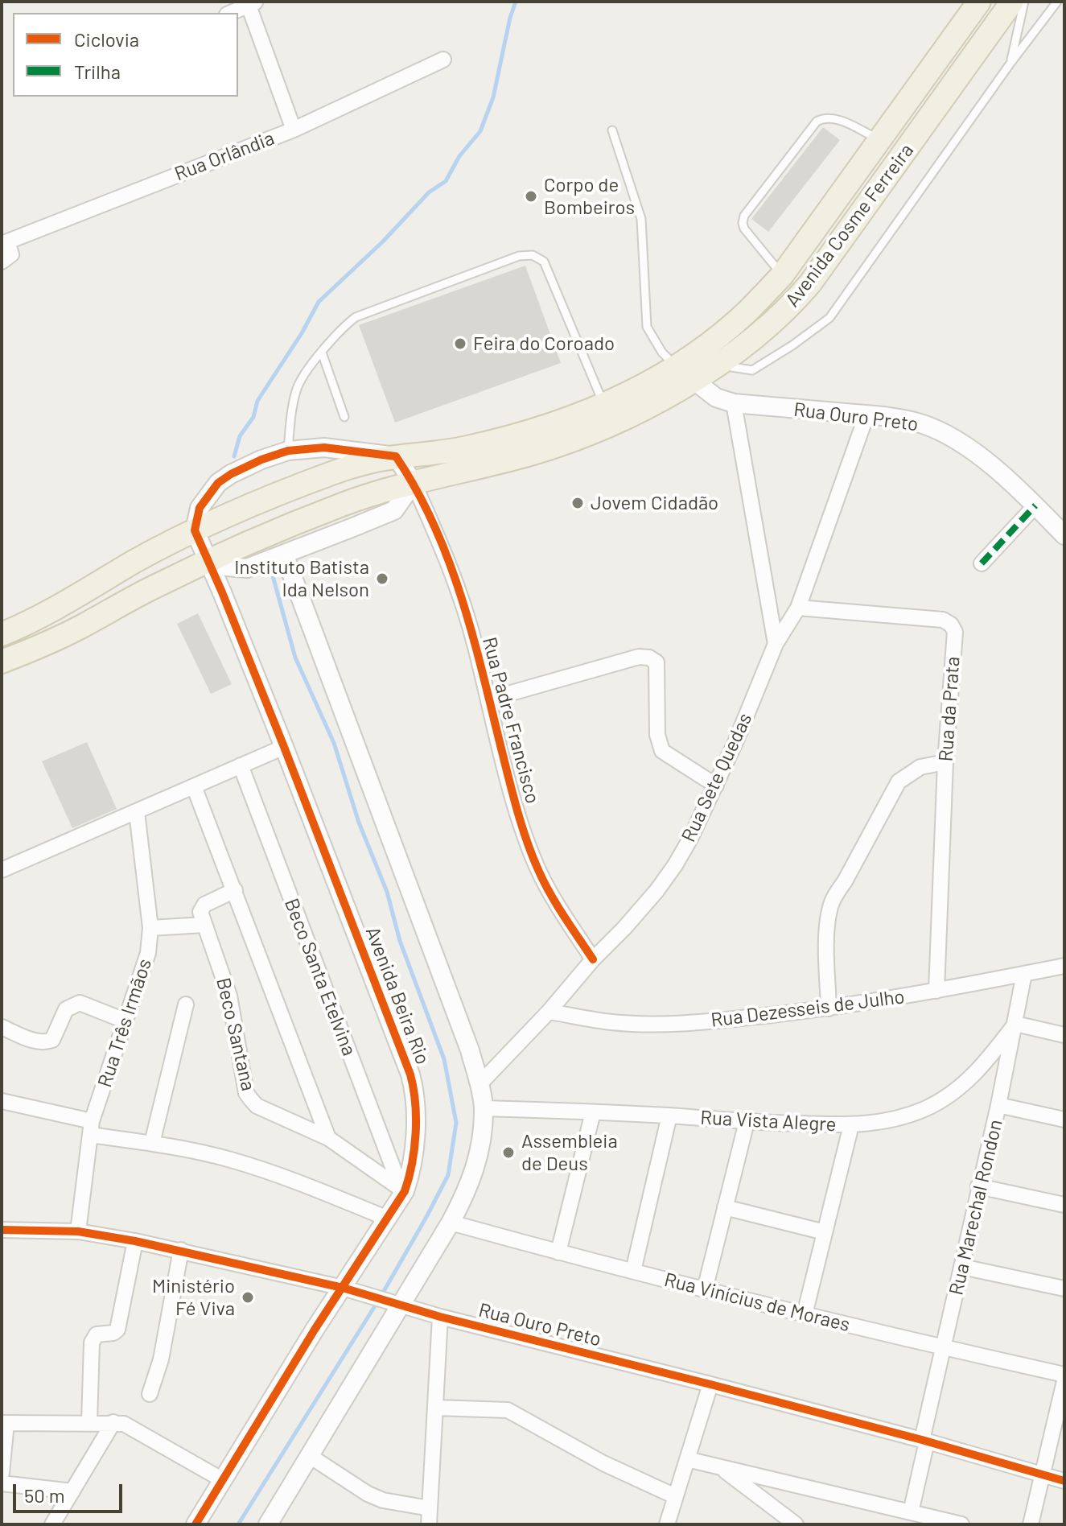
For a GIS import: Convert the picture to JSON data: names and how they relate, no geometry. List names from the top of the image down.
{
  "streets": {
    "main road": ["Avenida Cosme Ferreira"],
    "street": [
      "Rua Orlândia",
      "Rua Ouro Preto",
      "Rua da Prata",
      "Rua Padre Francisco",
      "Rua Sete Quedas",
      "Beco Santa Etelvina",
      "Avenida Beira Rio",
      "Rua Dezesseis de Julho",
      "Rua Três Irmãos",
      "Beco Santana",
      "Rua Vista Alegre",
      "Rua Marechal Rondon",
      "Rua Vinícius de Moraes"
    ]
  },
  "crossings": [
    ["Avenida Cosme Ferreira", "Rua Ouro Preto"],
    ["Avenida Cosme Ferreira", "Rua Padre Francisco"],
    ["Avenida Cosme Ferreira", "Avenida Beira Rio"],
    ["Rua Ouro Preto", "Avenida Beira Rio"],
    ["Rua Ouro Preto", "Rua Três Irmãos"],
    ["Rua Ouro Preto", "Rua Marechal Rondon"],
    ["Rua da Prata", "Rua Dezesseis de Julho"],
    ["Rua Padre Francisco", "Rua Sete Quedas"],
    ["Rua Sete Quedas", "Rua Dezesseis de Julho"],
    ["Beco Santa Etelvina", "Avenida Beira Rio"],
    ["Beco Santa Etelvina", "Beco Santana"],
    ["Avenida Beira Rio", "Beco Santana"],
    ["Rua Dezesseis de Julho", "Rua Marechal Rondon"],
    ["Rua Vista Alegre", "Rua Marechal Rondon"],
    ["Rua Marechal Rondon", "Rua Vinícius de Moraes"]
  ],
  "places": [
    "Corpo de Bombeiros",
    "Feira do Coroado",
    "Jovem Cidadão",
    "Instituto Batista Ida Nelson",
    "Assembleia de Deus",
    "Ministério Fé Viva"
  ],
  "legend": ["Ciclovia", "Trilha"],
  "scale_bar": "50 m"
}
